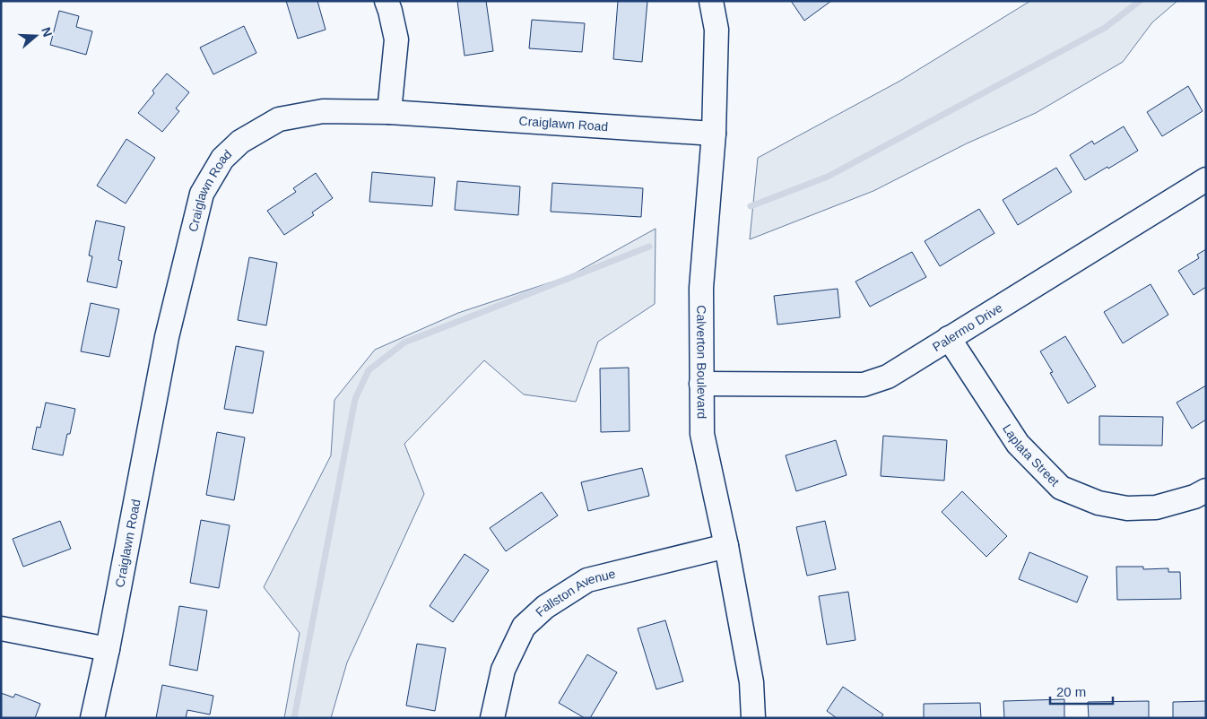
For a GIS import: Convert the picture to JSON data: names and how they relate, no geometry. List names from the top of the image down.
{
  "streets": {
    "street": [
      "Craiglawn Road",
      "Palermo Drive",
      "Calverton Boulevard",
      "Laplata Street",
      "Fallston Avenue"
    ]
  },
  "crossings": [
    ["Craiglawn Road", "Calverton Boulevard"],
    ["Palermo Drive", "Calverton Boulevard"],
    ["Palermo Drive", "Laplata Street"],
    ["Calverton Boulevard", "Fallston Avenue"]
  ],
  "scale_bar": "20 m",
  "north": "right"
}
